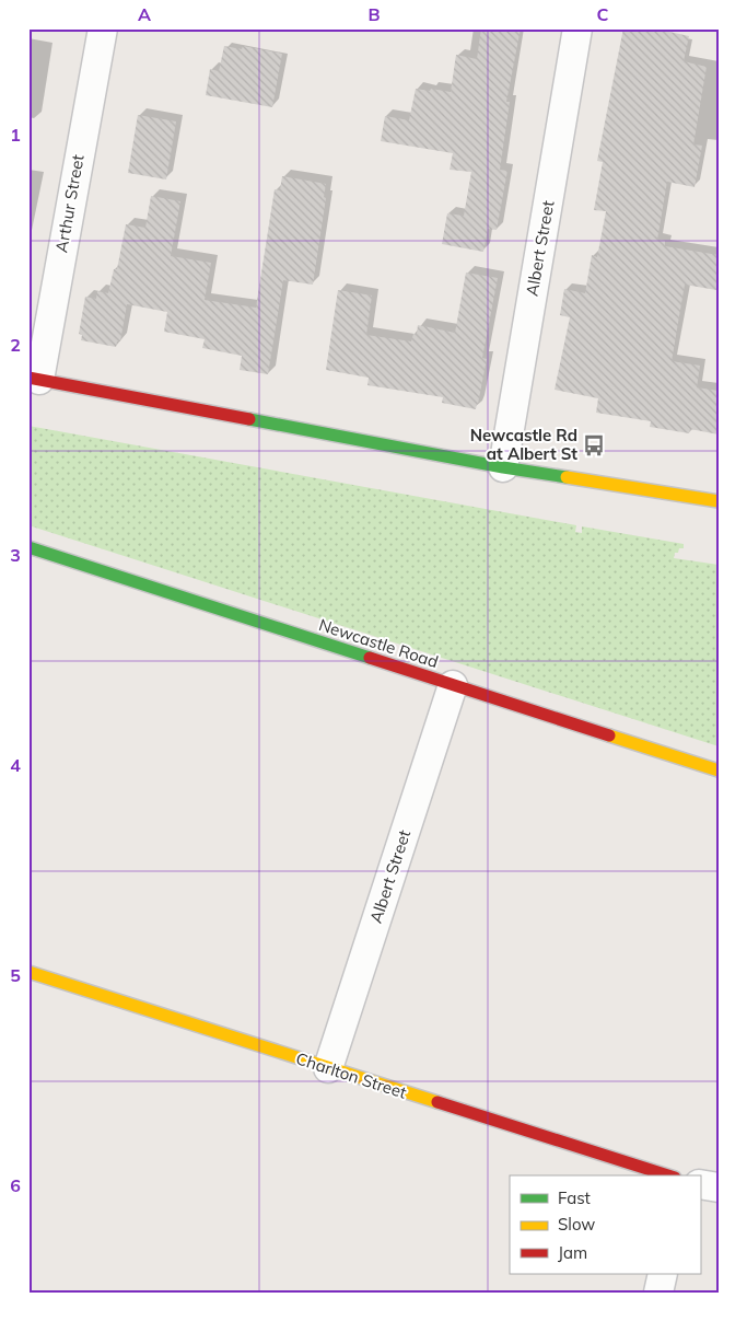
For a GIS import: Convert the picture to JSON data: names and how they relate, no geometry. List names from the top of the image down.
{
  "streets": {
    "main road": ["Newcastle Road", "Charlton Street"],
    "street": ["Arthur Street", "Albert Street"]
  },
  "crossings": [
    ["Albert Street", "Newcastle Road"],
    ["Albert Street", "Charlton Street"]
  ],
  "places": {
    "bus stop": ["Newcastle Rd at Albert St"]
  },
  "legend": ["Fast", "Slow", "Jam"],
  "grid": {
    "columns": ["A", "B", "C"],
    "rows": [
      "1",
      "2",
      "3",
      "4",
      "5",
      "6"
    ]
  }
}
